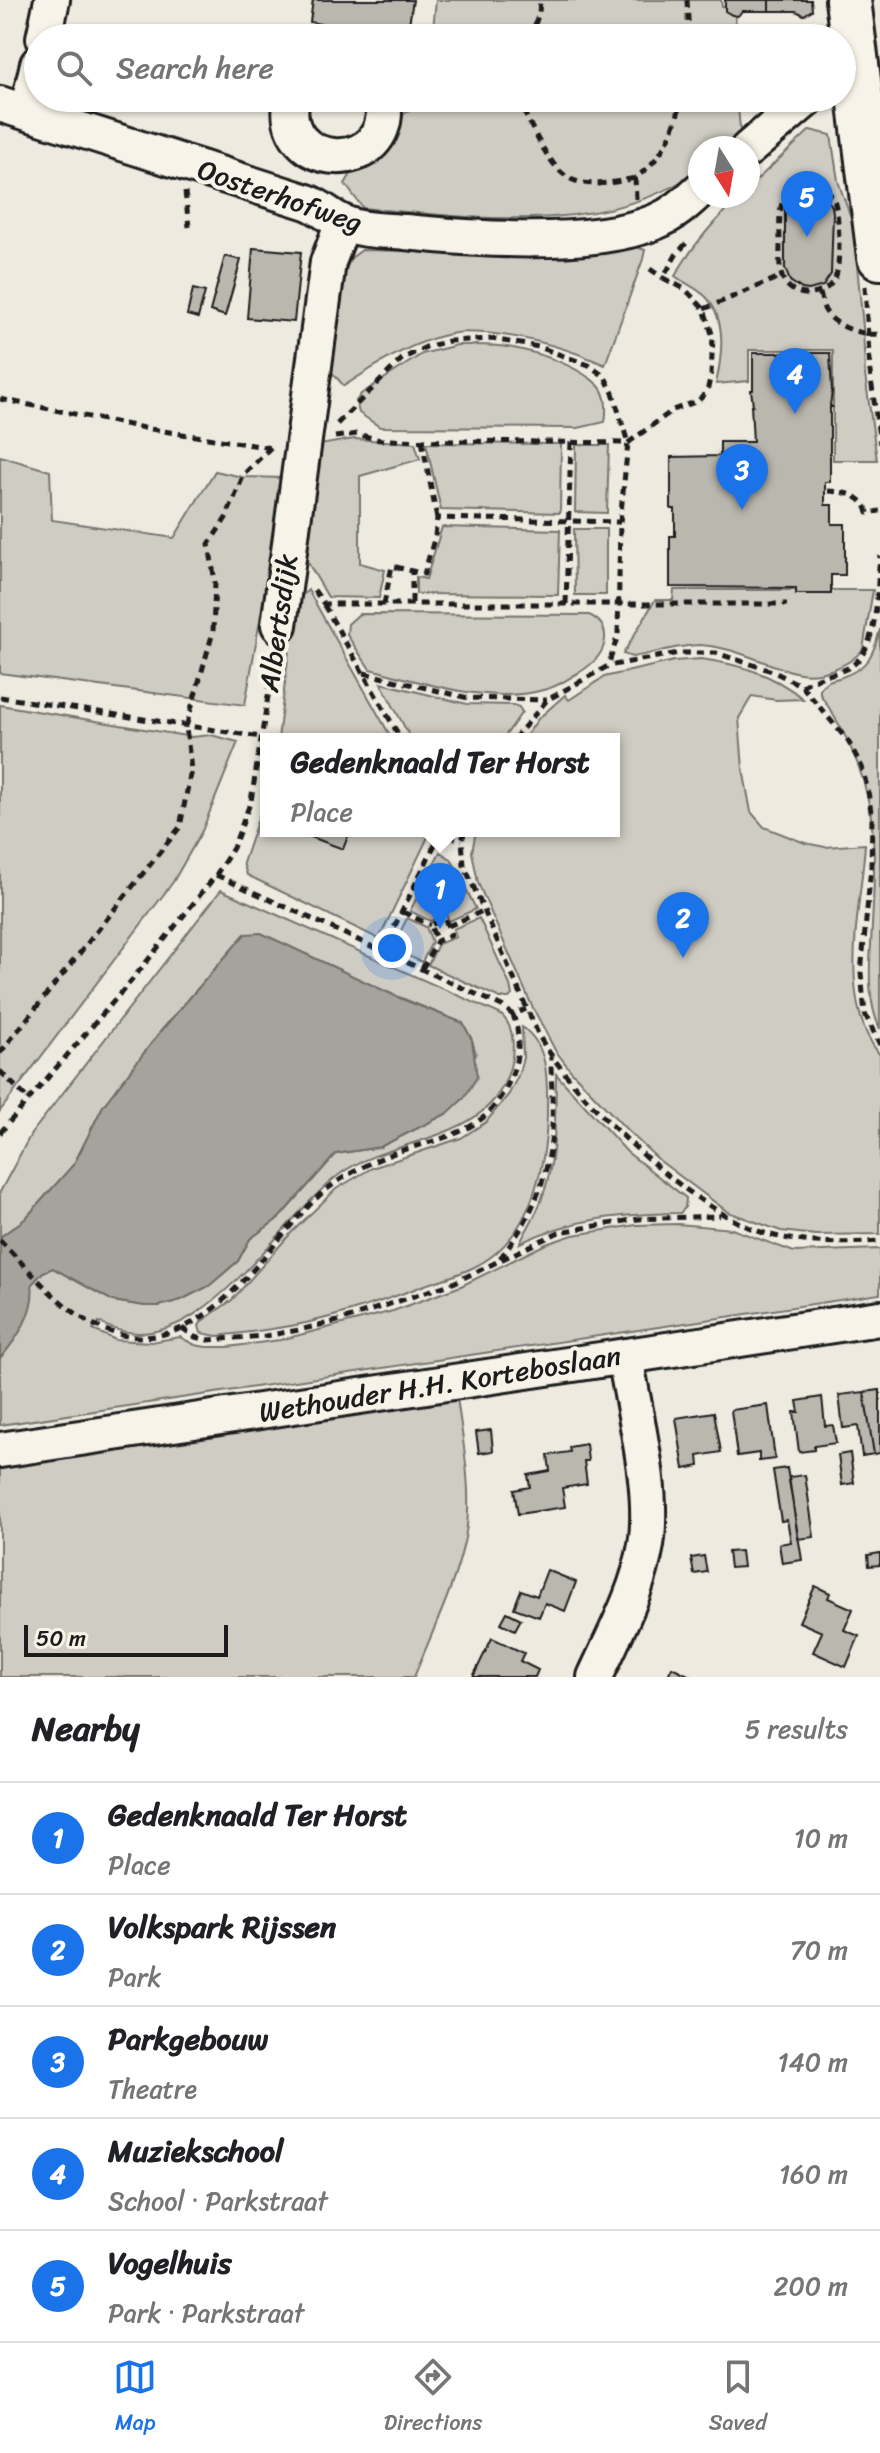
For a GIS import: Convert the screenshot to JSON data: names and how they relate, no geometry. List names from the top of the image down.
{
  "streets": {
    "street": ["Oosterhofweg", "Albertsdijk", "Wethouder H.H. Korteboslaan"]
  },
  "crossings": [
    ["Oosterhofweg", "Albertsdijk"]
  ],
  "scale_bar": "50 m",
  "north": "bottom",
  "page": {
    "search": "Search here",
    "pins": [
      "5",
      "4",
      "3",
      "1",
      "2"
    ],
    "popup": ["Gedenknaald Ter Horst", "Place"],
    "scale": "50 m",
    "heading": ["Nearby", "5 results"],
    "list": [
      {
        "mark": "1",
        "name": "Gedenknaald Ter Horst",
        "note": "Place",
        "value": "10 m"
      },
      {
        "mark": "2",
        "name": "Volkspark Rijssen",
        "note": "Park",
        "value": "70 m"
      },
      {
        "mark": "3",
        "name": "Parkgebouw",
        "note": "Theatre",
        "value": "140 m"
      },
      {
        "mark": "4",
        "name": "Muziekschool",
        "note": "School · Parkstraat",
        "value": "160 m"
      },
      {
        "mark": "5",
        "name": "Vogelhuis",
        "note": "Park · Parkstraat",
        "value": "200 m"
      }
    ],
    "nav": ["Map", "Directions", "Saved"]
  }
}
